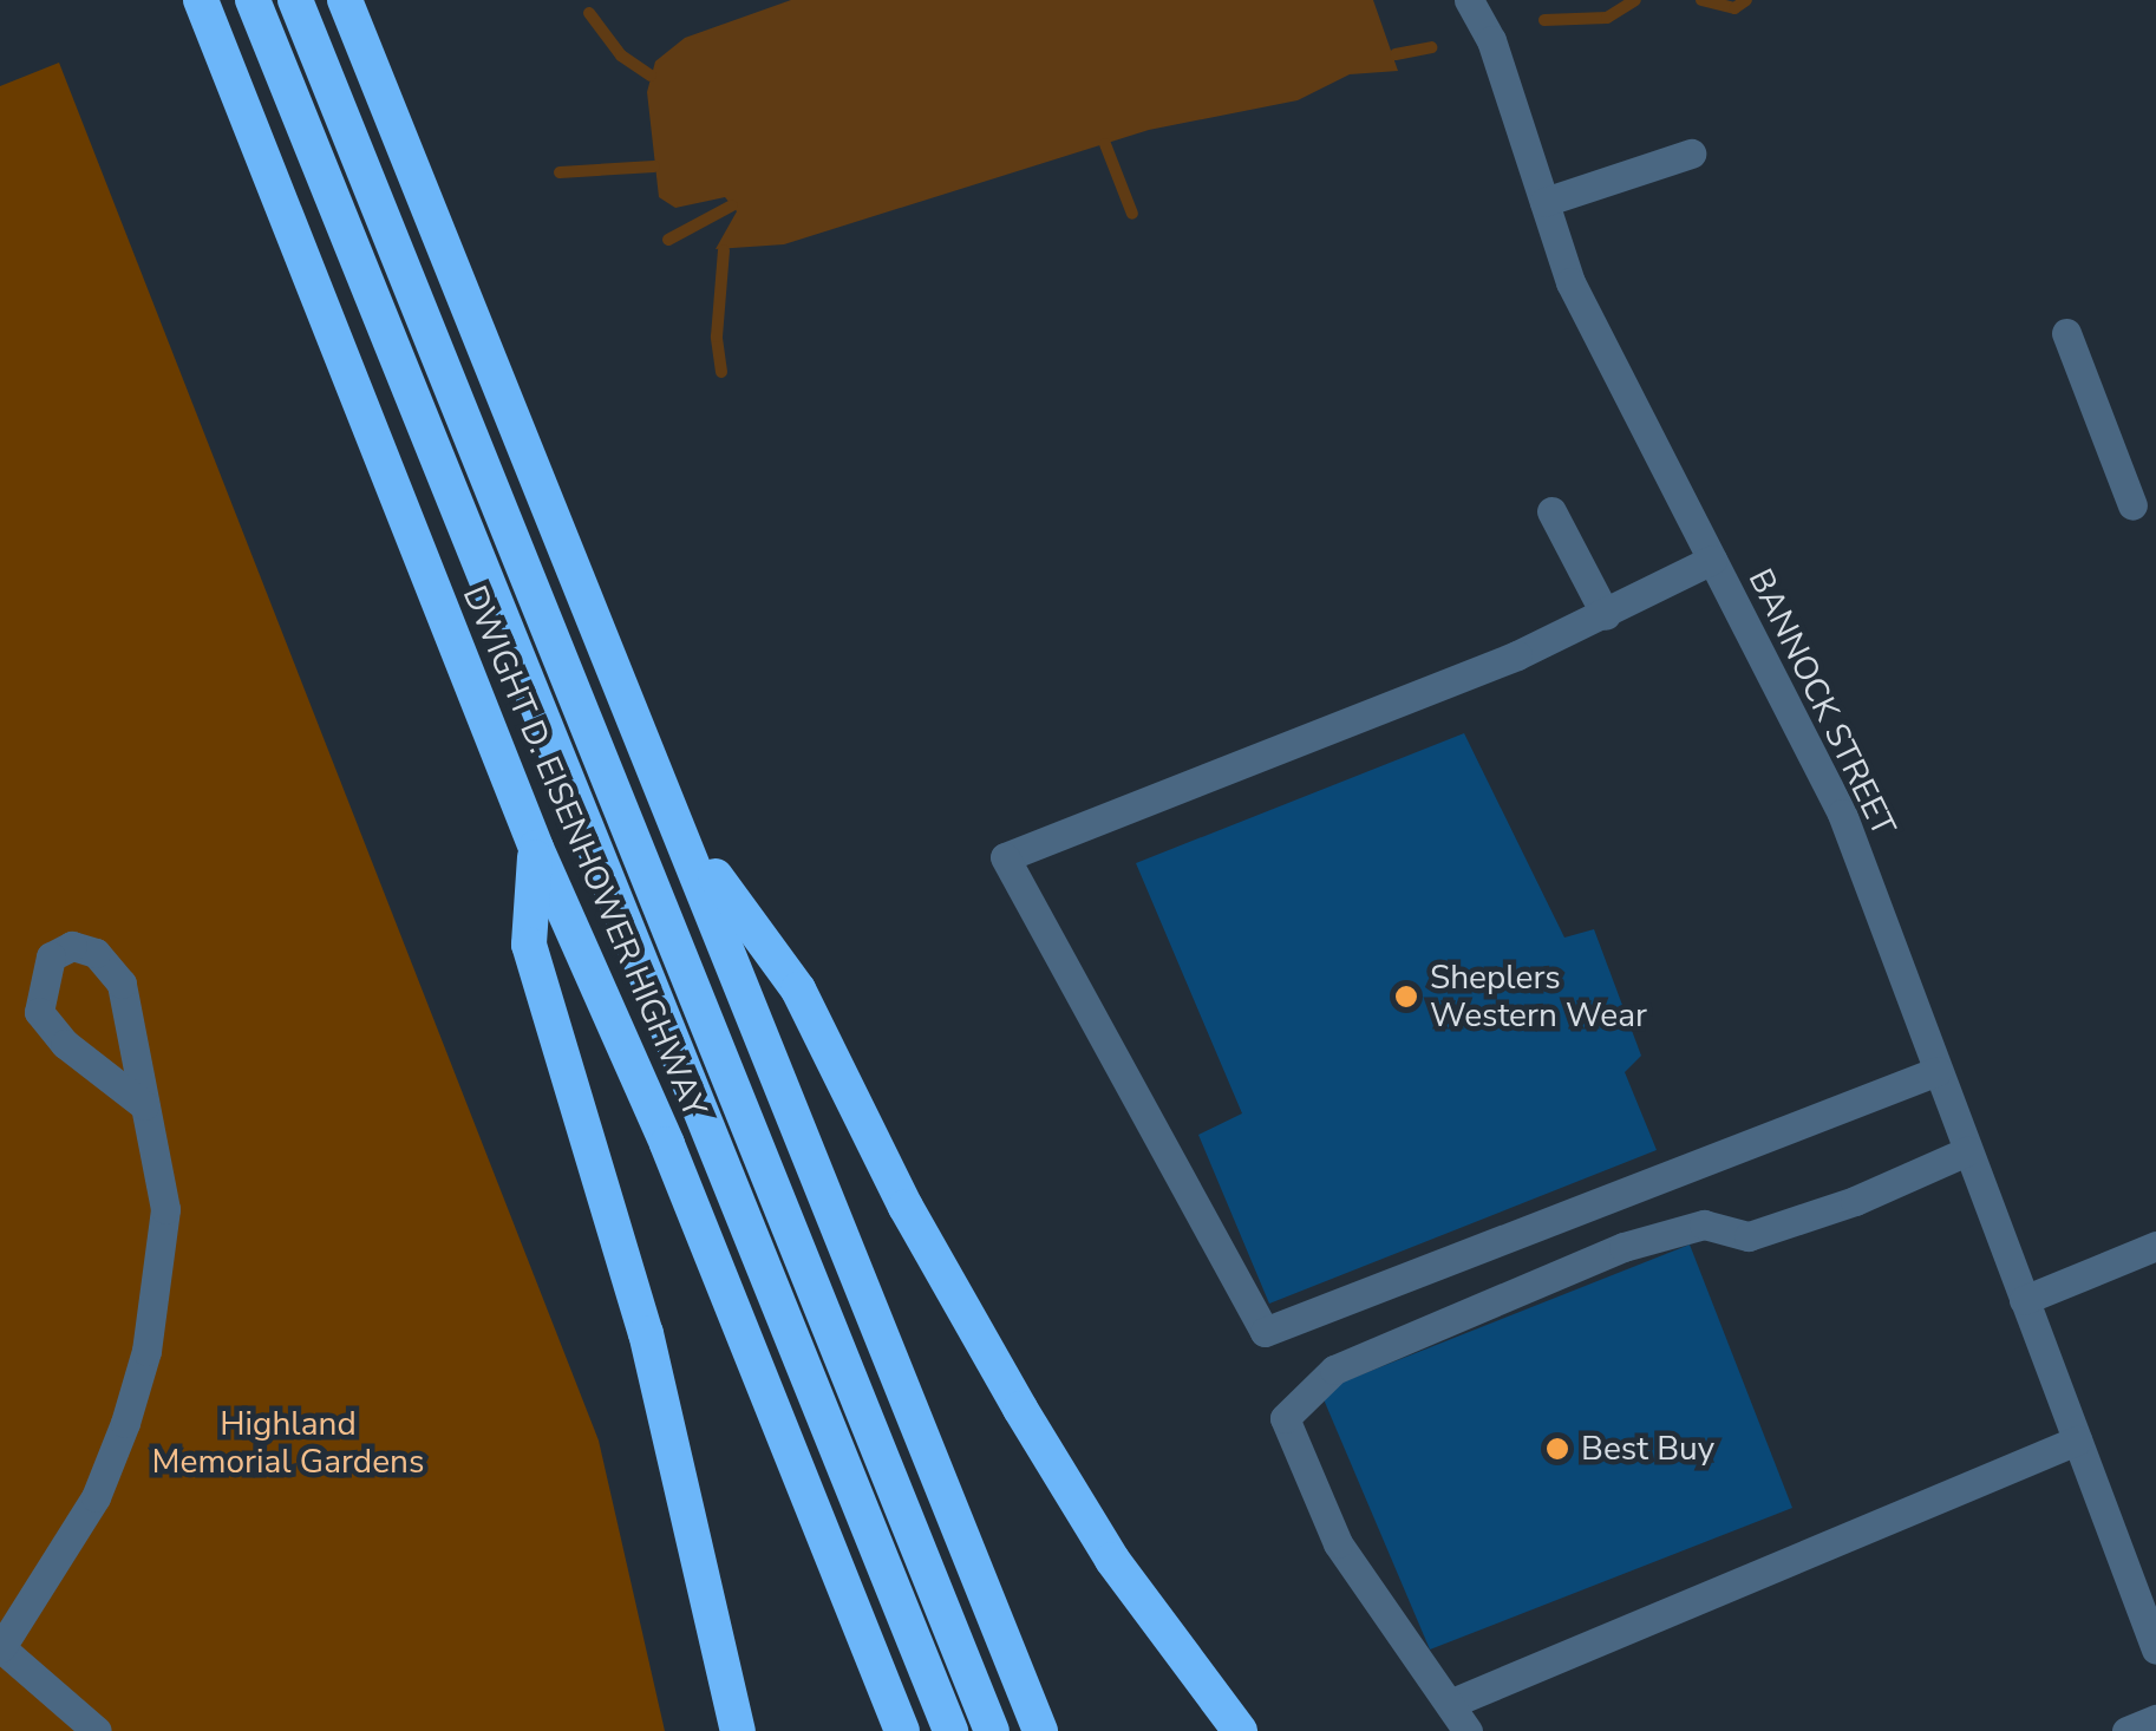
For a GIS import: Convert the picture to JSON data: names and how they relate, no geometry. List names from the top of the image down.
{
  "streets": {
    "highway": ["DWIGHT D. EISENHOWER HIGHWAY"],
    "street": ["BANNOCK STREET"]
  },
  "parks": ["Highland Memorial Gardens"],
  "places": ["Sheplers Western Wear", "Best Buy"]
}
